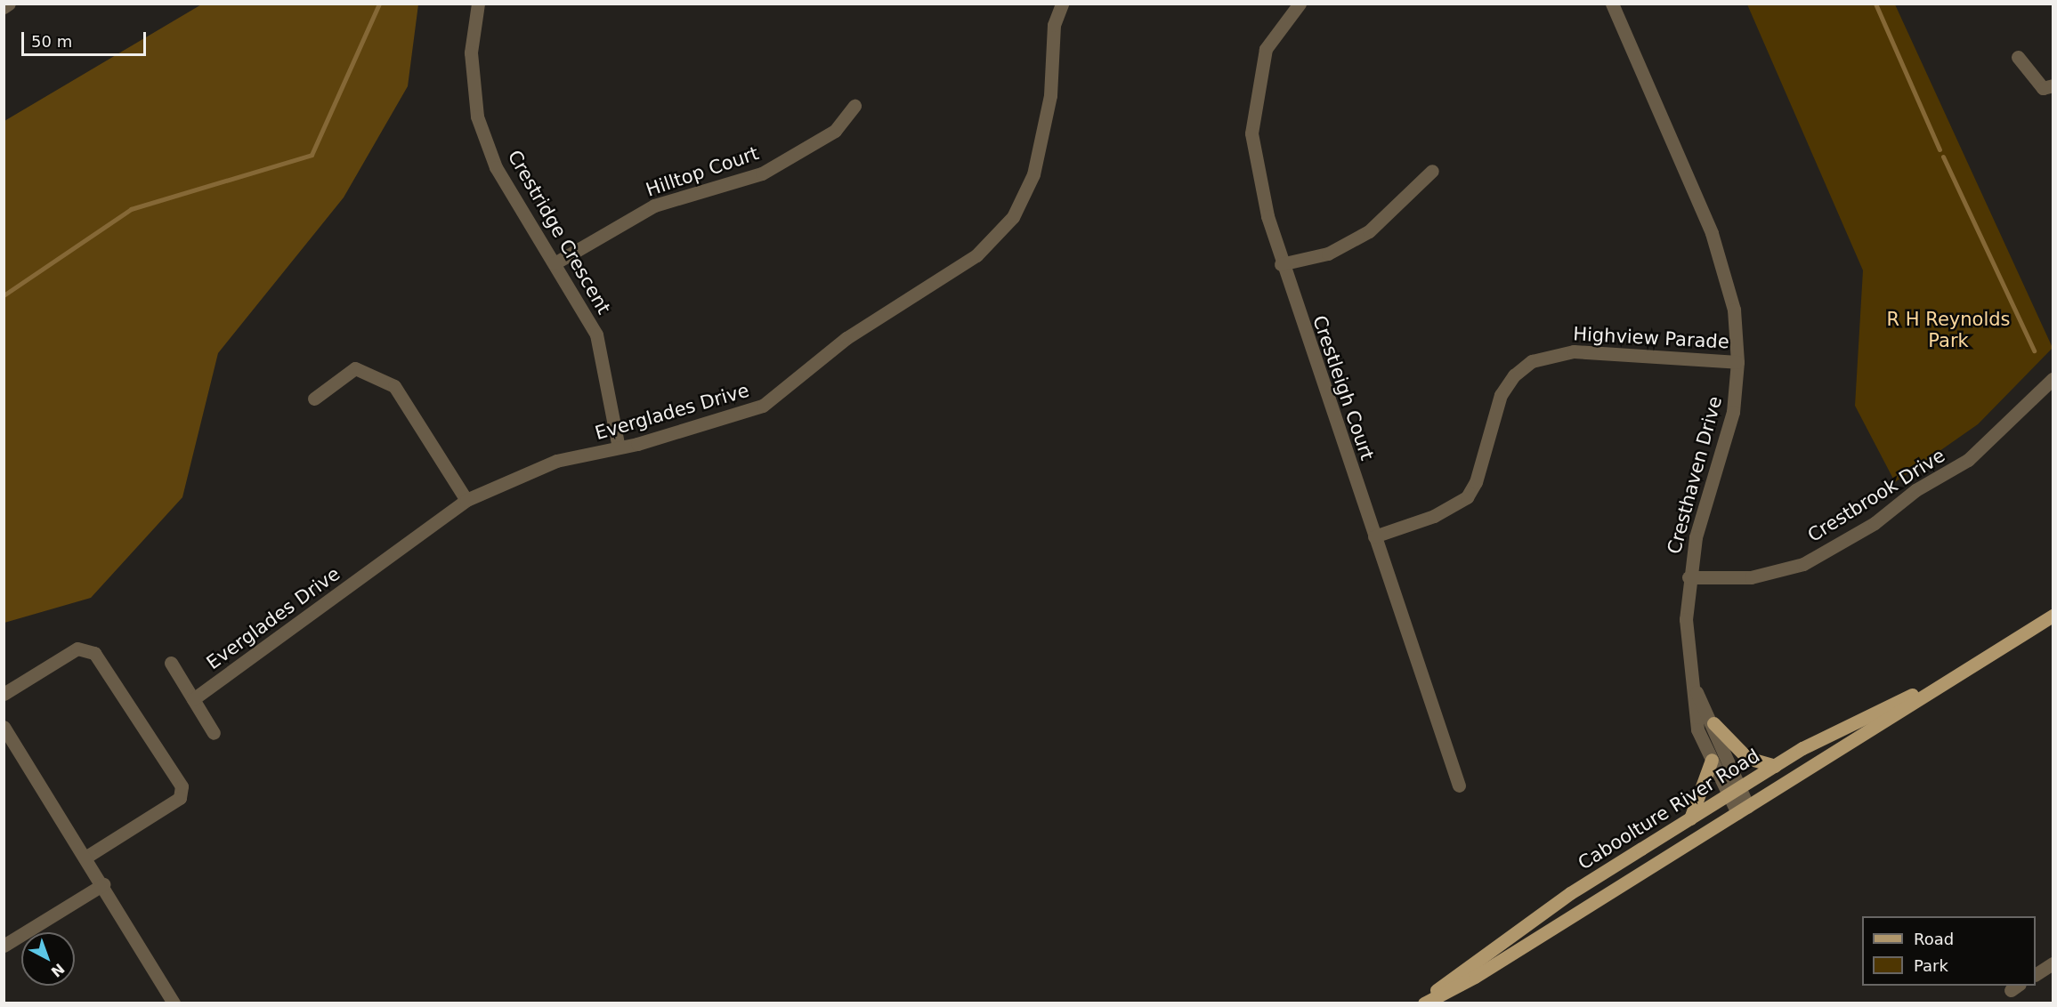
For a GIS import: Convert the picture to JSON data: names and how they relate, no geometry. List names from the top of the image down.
{
  "streets": {
    "main road": ["Caboolture River Road"],
    "street": [
      "Hilltop Court",
      "Crestridge Crescent",
      "Highview Parade",
      "Crestleigh Court",
      "Everglades Drive",
      "Cresthaven Drive",
      "Crestbrook Drive"
    ]
  },
  "crossings": [
    ["Hilltop Court", "Crestridge Crescent"],
    ["Crestridge Crescent", "Everglades Drive"],
    ["Highview Parade", "Crestleigh Court"],
    ["Highview Parade", "Cresthaven Drive"],
    ["Cresthaven Drive", "Crestbrook Drive"],
    ["Cresthaven Drive", "Caboolture River Road"]
  ],
  "parks": ["R H Reynolds Park"],
  "legend": ["Road", "Park"],
  "scale_bar": "50 m",
  "north": "bottom right"
}
